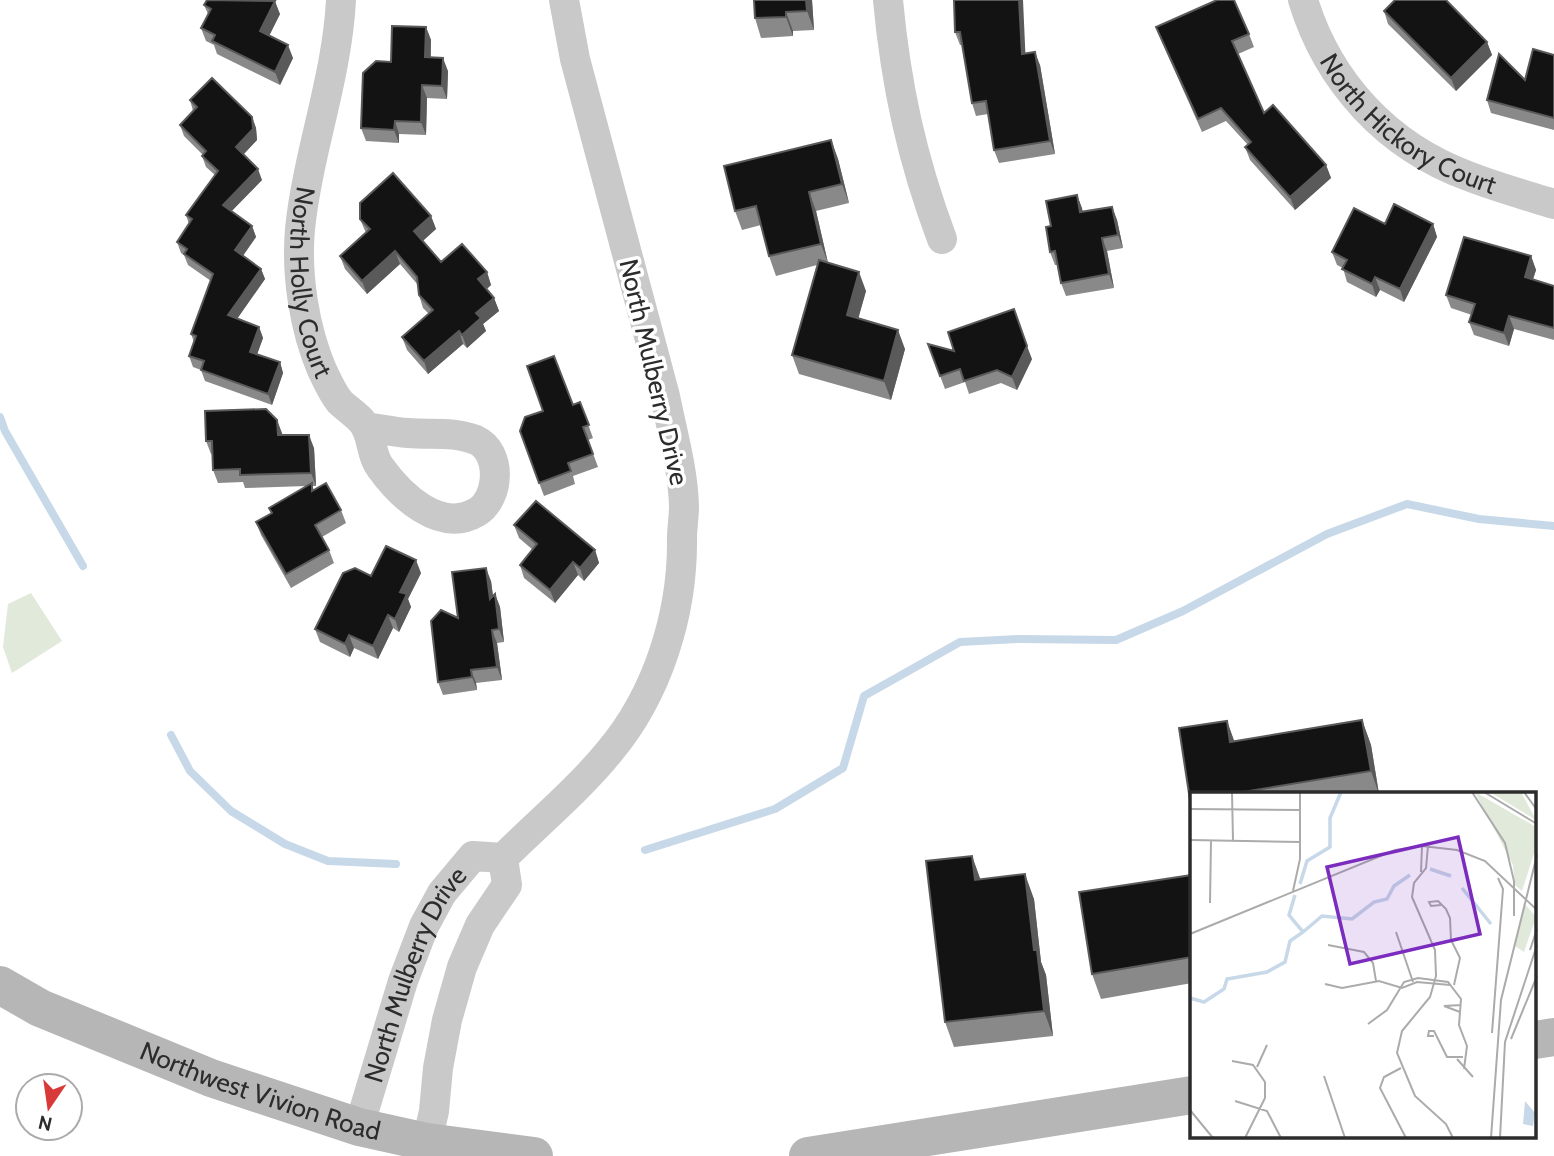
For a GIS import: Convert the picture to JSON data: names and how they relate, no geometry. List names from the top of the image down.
{
  "streets": {
    "main road": ["Northwest Vivion Road"],
    "street": ["North Hickory Court", "North Holly Court", "North Mulberry Drive"]
  },
  "crossings": [
    ["North Mulberry Drive", "Northwest Vivion Road"]
  ],
  "north": "bottom"
}
